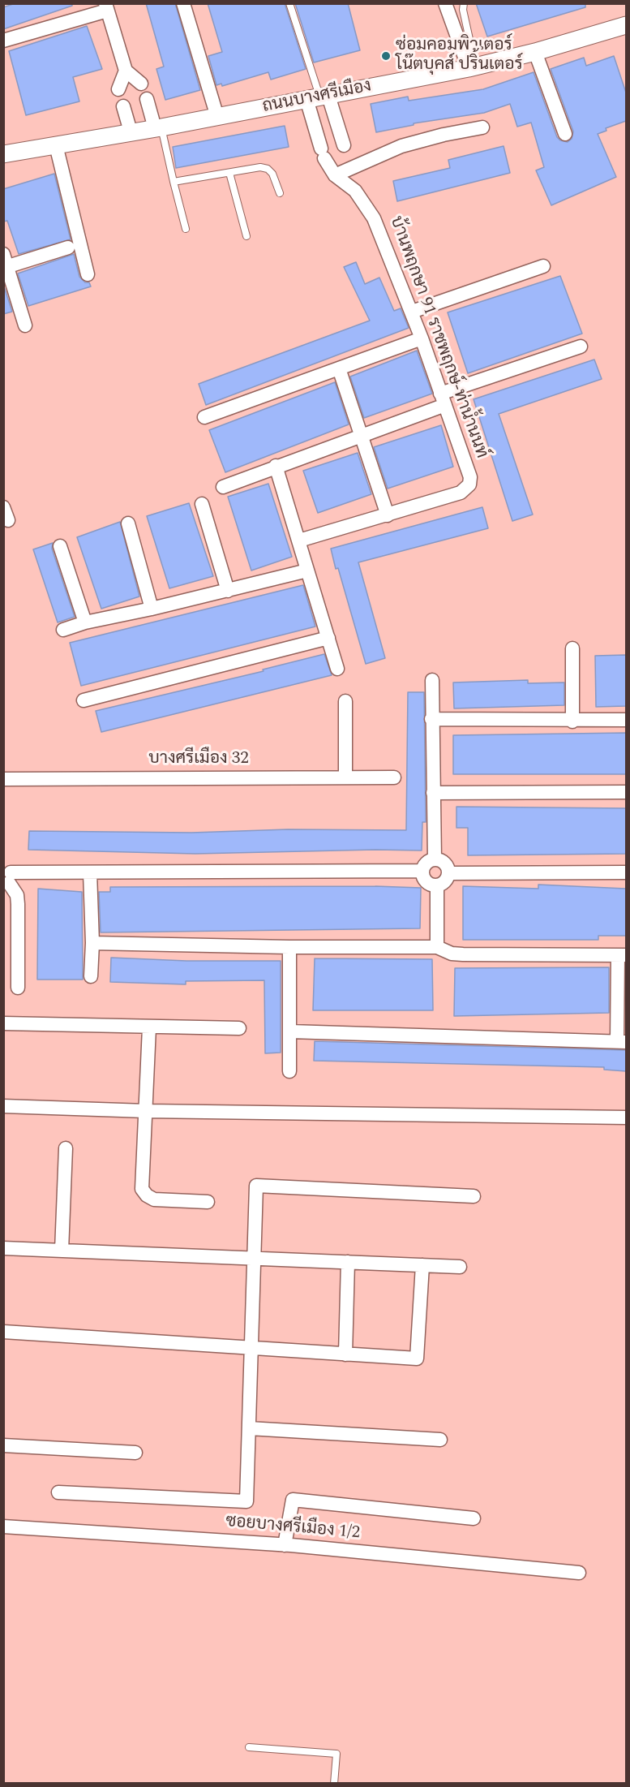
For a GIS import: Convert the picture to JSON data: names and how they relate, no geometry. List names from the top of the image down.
{
  "streets": {
    "street": [
      "ถนนบางศรีเมือง",
      "บ้านพฤกษา 91 ราชพฤกษ์-ท่าน้ำนนท์",
      "บางศรีเมือง 32",
      "ซอยบางศรีเมือง 1/2"
    ]
  },
  "crossings": [
    ["ถนนบางศรีเมือง", "บ้านพฤกษา 91 ราชพฤกษ์-ท่าน้ำนนท์"]
  ],
  "places": ["ซ่อมคอมพิวเตอร์ โน๊ตบุคส์ ปริ้นเตอร์"]
}
